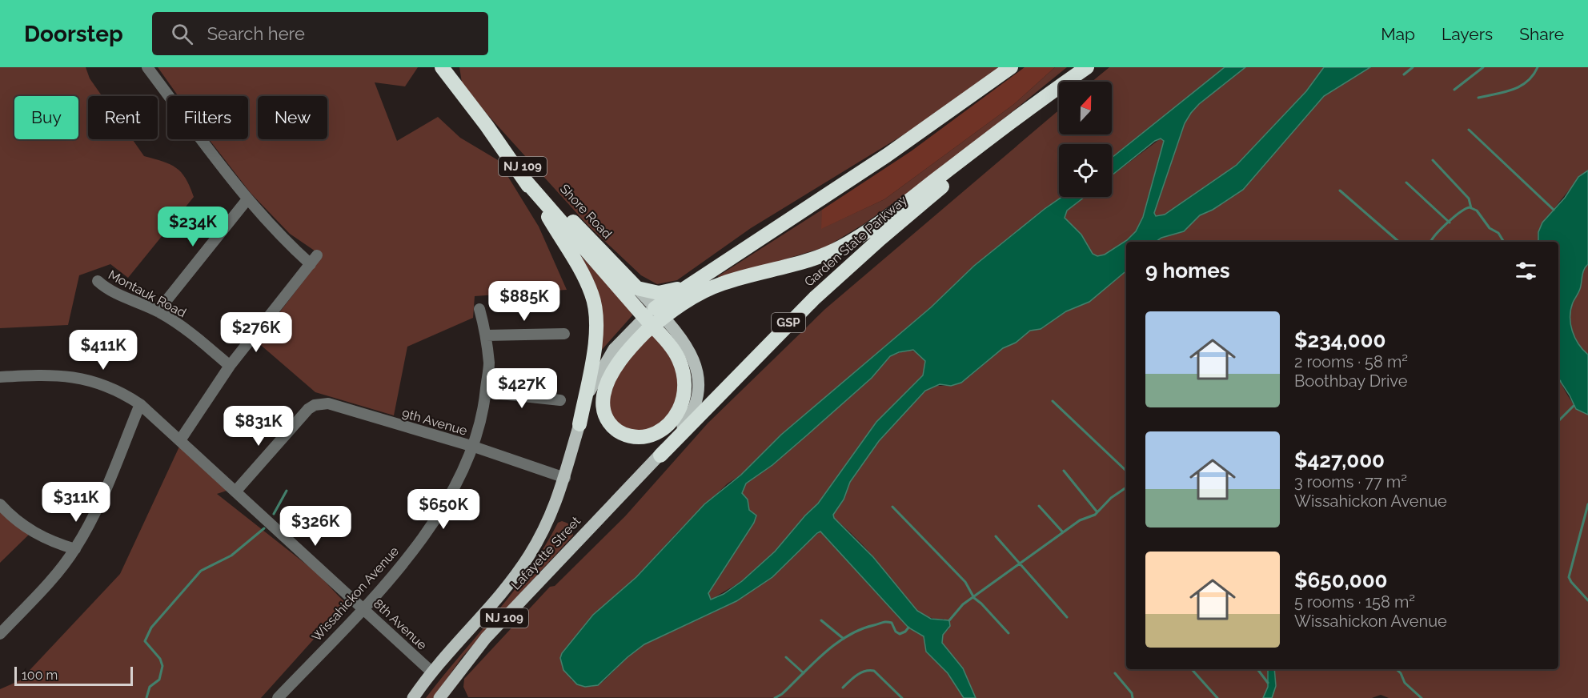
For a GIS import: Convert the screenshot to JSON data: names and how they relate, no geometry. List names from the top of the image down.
{
  "streets": {
    "highway": [
      "NJ 109",
      "Shore Road",
      "Garden State Parkway",
      "GSP"
    ],
    "main road": ["Lafayette Street"],
    "street": [
      "Montauk Road",
      "9th Avenue",
      "Wissahickon Avenue",
      "8th Avenue"
    ]
  },
  "crossings": [
    ["NJ 109", "Shore Road"],
    ["NJ 109", "Garden State Parkway"],
    ["NJ 109", "Lafayette Street"],
    ["Garden State Parkway", "Lafayette Street"],
    ["9th Avenue", "Lafayette Street"],
    ["9th Avenue", "Wissahickon Avenue"],
    ["9th Avenue", "8th Avenue"],
    ["Lafayette Street", "8th Avenue"],
    ["Wissahickon Avenue", "8th Avenue"]
  ],
  "scale_bar": "100 m",
  "north": "top",
  "page": {
    "header": "Doorstep",
    "search": "Search here",
    "nav": ["Map", "Layers", "Share"],
    "chip": [
      "Buy",
      "Rent",
      "Filters",
      "New"
    ],
    "price": [
      "$234K",
      "$885K",
      "$276K",
      "$411K",
      "$427K",
      "$831K",
      "$311K",
      "$650K",
      "$326K"
    ],
    "heading": "9 homes",
    "list": [
      {
        "name": "$234,000",
        "note": "2 rooms · 58 m² · Boothbay Drive"
      },
      {
        "name": "$427,000",
        "note": "3 rooms · 77 m² · Wissahickon Avenue"
      },
      {
        "name": "$650,000",
        "note": "5 rooms · 158 m² · Wissahickon Avenue"
      }
    ],
    "scale": "100 m"
  }
}
